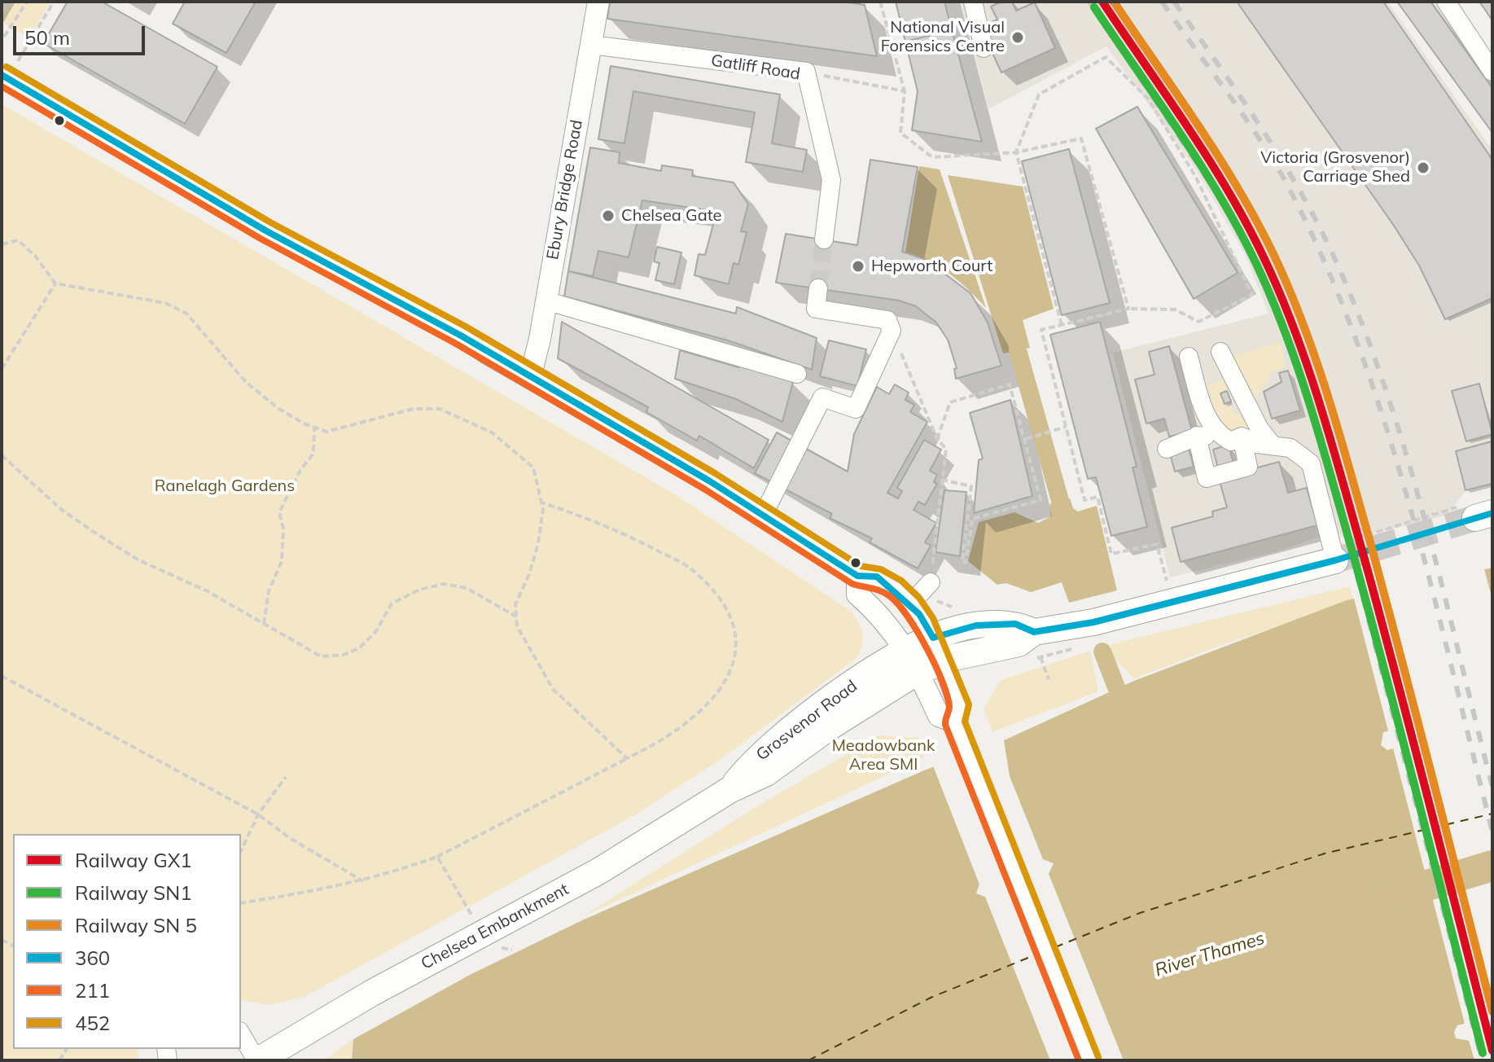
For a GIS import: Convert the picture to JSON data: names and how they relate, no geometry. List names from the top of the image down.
{
  "streets": {
    "highway": ["Grosvenor Road", "Chelsea Embankment"],
    "main road": ["Ebury Bridge Road"],
    "street": ["Gatliff Road"]
  },
  "crossings": [
    ["Gatliff Road", "Ebury Bridge Road"],
    ["Grosvenor Road", "Chelsea Embankment"]
  ],
  "water": ["River Thames"],
  "parks": ["Ranelagh Gardens", "Meadowbank Area SMI"],
  "places": [
    "National Visual Forensics Centre",
    "Victoria (Grosvenor) Carriage Shed",
    "Chelsea Gate",
    "Hepworth Court"
  ],
  "lines": [
    "rail line GX1",
    "rail line SN1",
    "transit line 452",
    "transit line 360",
    "transit line 211"
  ],
  "legend": [
    "Railway GX1",
    "Railway SN1",
    "Railway SN 5",
    "360",
    "211",
    "452"
  ],
  "scale_bar": "50 m"
}
